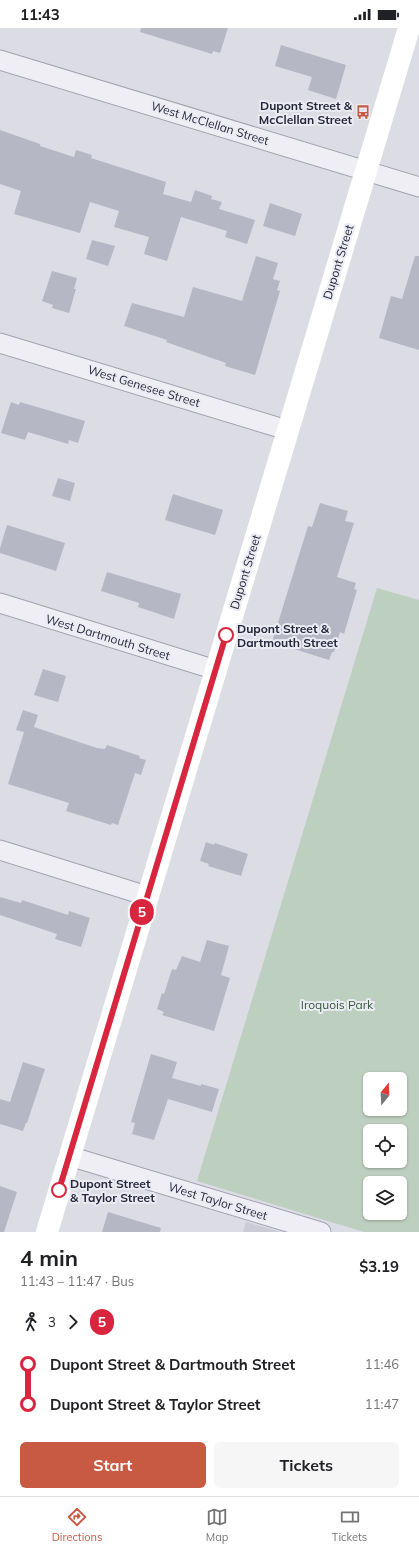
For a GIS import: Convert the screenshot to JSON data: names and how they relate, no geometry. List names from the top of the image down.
{
  "streets": {
    "street": [
      "West McClellan Street",
      "Dupont Street",
      "West Genesee Street",
      "West Dartmouth Street",
      "West Taylor Street"
    ]
  },
  "crossings": [
    ["West McClellan Street", "Dupont Street"],
    ["Dupont Street", "West Genesee Street"],
    ["Dupont Street", "West Dartmouth Street"],
    ["Dupont Street", "West Taylor Street"]
  ],
  "parks": ["Iroquois Park"],
  "places": {
    "bus stop": ["Dupont Street & McClellan Street"],
    "other": ["Dupont Street & Dartmouth Street", "Dupont Street & Taylor Street"]
  },
  "lines": ["bus line 5"],
  "north": "top",
  "page": {
    "status": "11:43",
    "on_map": "5",
    "heading": ["4 min", "11:43 – 11:47 · Bus", "$3.19"],
    "legs": ["3", "5"],
    "list": [
      {
        "name": "Dupont Street & Dartmouth Street",
        "value": "11:46"
      },
      {
        "name": "Dupont Street & Taylor Street",
        "value": "11:47"
      }
    ],
    "buttons": ["Start", "Tickets"],
    "tabs": ["Directions", "Map", "Tickets"]
  }
}
